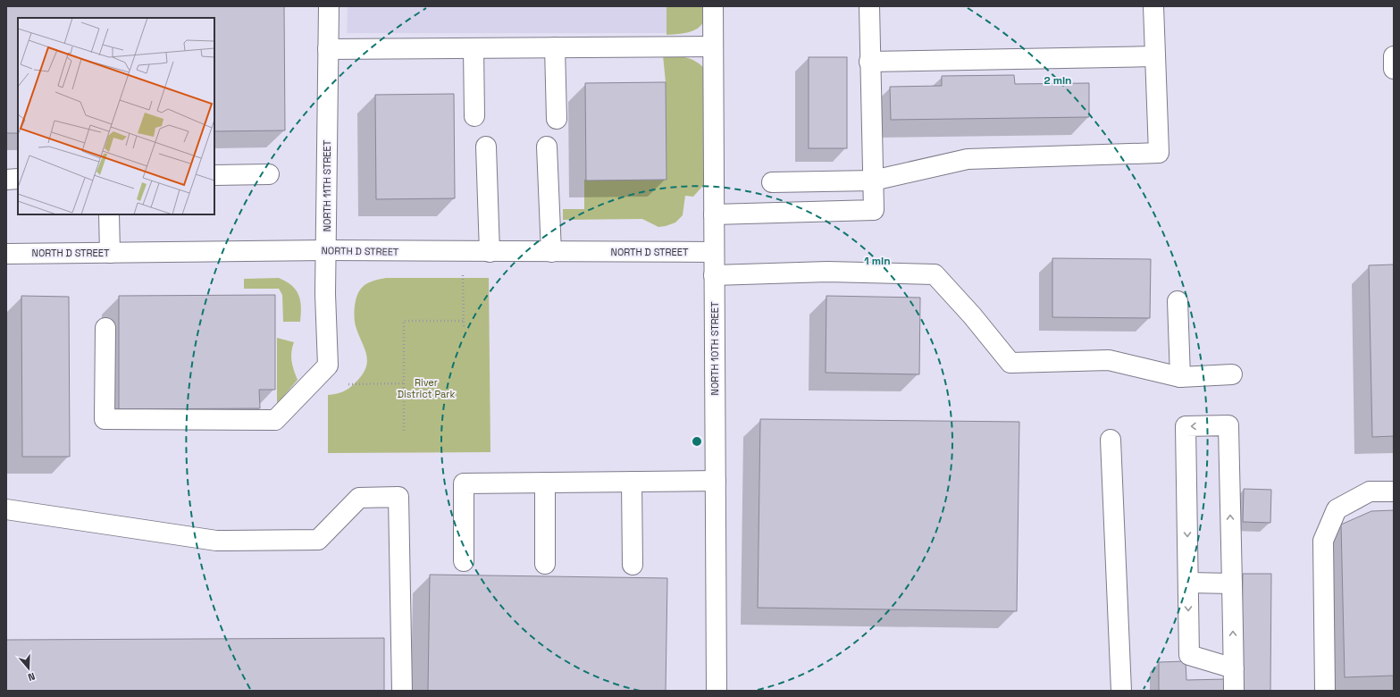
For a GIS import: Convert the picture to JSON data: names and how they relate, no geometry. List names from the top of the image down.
{
  "streets": {
    "street": ["NORTH 11TH STREET", "NORTH D STREET", "NORTH 10TH STREET"]
  },
  "crossings": [
    ["NORTH 11TH STREET", "NORTH D STREET"],
    ["NORTH D STREET", "NORTH 10TH STREET"]
  ],
  "parks": ["River District Park"],
  "north": "bottom",
  "rings": ["2 min", "1 min"]
}
